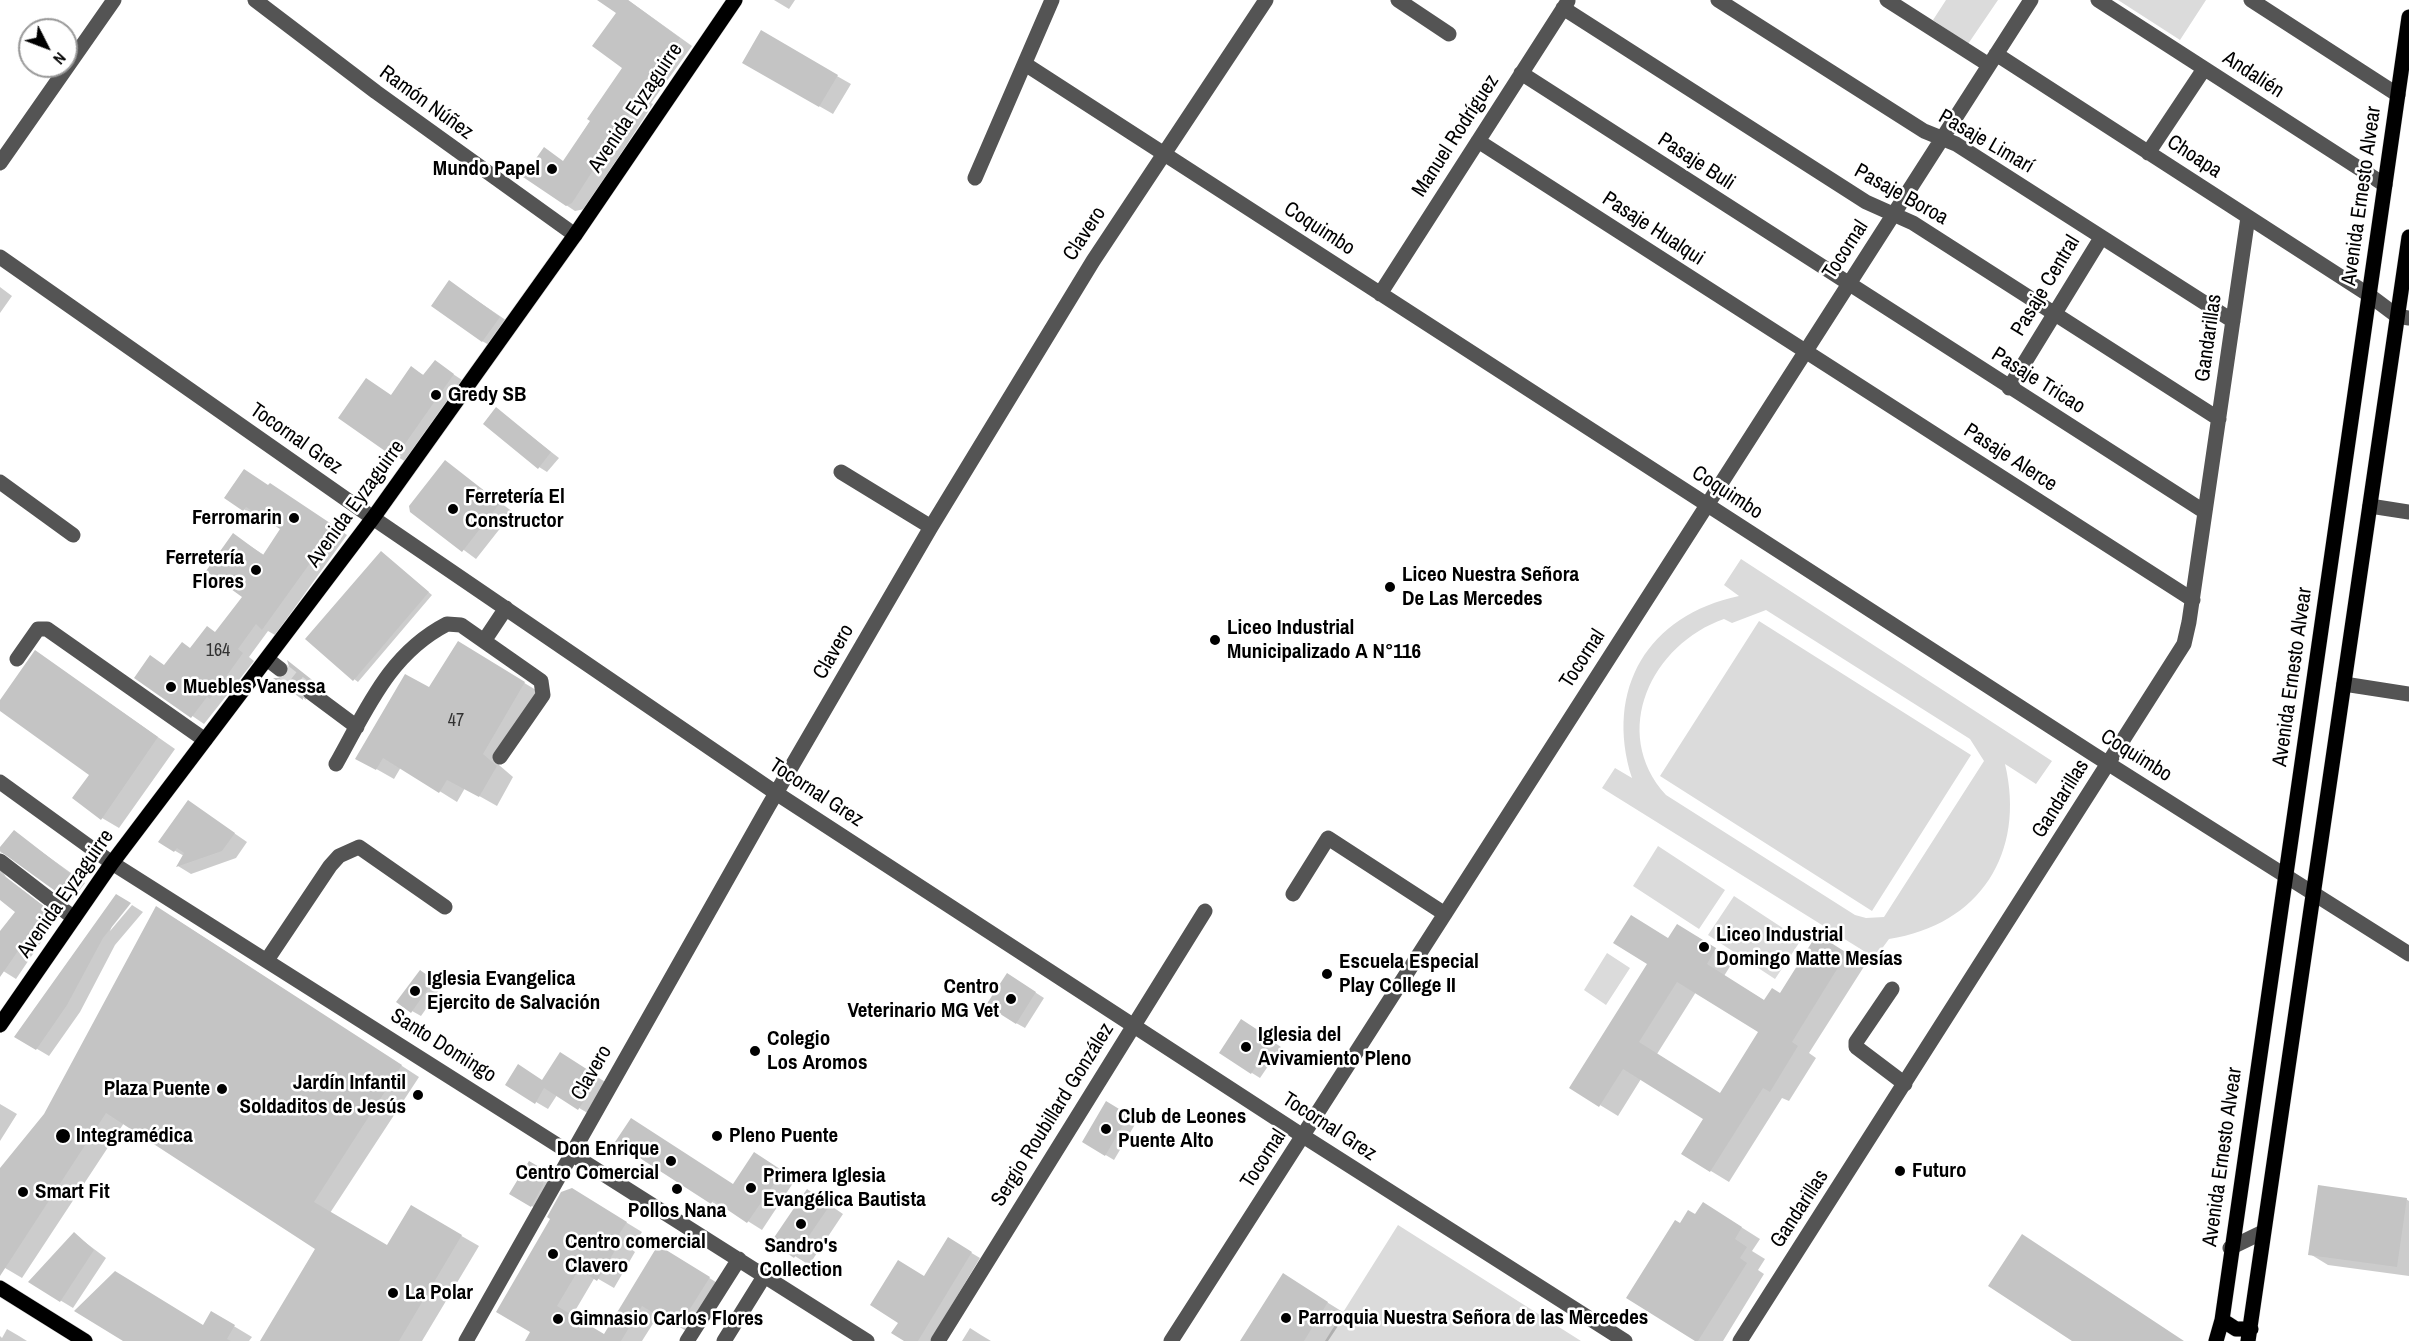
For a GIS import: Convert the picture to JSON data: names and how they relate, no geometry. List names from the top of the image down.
{
  "streets": {
    "main road": ["Avenida Eyzaguirre", "Avenida Ernesto Alvear"],
    "street": [
      "Andalién",
      "Ramón Núñez",
      "Manuel Rodríguez",
      "Pasaje Limarí",
      "Choapa",
      "Pasaje Buli",
      "Pasaje Boroa",
      "Coquimbo",
      "Pasaje Hualqui",
      "Clavero",
      "Tocornal",
      "Pasaje Central",
      "Gandarillas",
      "Pasaje Tricao",
      "Tocornal Grez",
      "Pasaje Alerce",
      "Santo Domingo",
      "Sergio Roubillard González"
    ]
  },
  "crossings": [
    ["Andalién", "Avenida Ernesto Alvear"],
    ["Ramón Núñez", "Avenida Eyzaguirre"],
    ["Avenida Eyzaguirre", "Tocornal Grez"],
    ["Avenida Eyzaguirre", "Santo Domingo"],
    ["Manuel Rodríguez", "Pasaje Buli"],
    ["Manuel Rodríguez", "Pasaje Boroa"],
    ["Manuel Rodríguez", "Coquimbo"],
    ["Manuel Rodríguez", "Pasaje Hualqui"],
    ["Pasaje Limarí", "Tocornal"],
    ["Pasaje Limarí", "Pasaje Central"],
    ["Pasaje Limarí", "Gandarillas"],
    ["Choapa", "Avenida Ernesto Alvear"],
    ["Choapa", "Tocornal"],
    ["Choapa", "Gandarillas"],
    ["Pasaje Buli", "Tocornal"],
    ["Pasaje Buli", "Pasaje Tricao"],
    ["Pasaje Boroa", "Tocornal"],
    ["Pasaje Boroa", "Pasaje Central"],
    ["Pasaje Boroa", "Gandarillas"],
    ["Avenida Ernesto Alvear", "Coquimbo"],
    ["Coquimbo", "Clavero"],
    ["Coquimbo", "Tocornal"],
    ["Coquimbo", "Gandarillas"],
    ["Pasaje Hualqui", "Tocornal"],
    ["Pasaje Hualqui", "Pasaje Alerce"],
    ["Clavero", "Tocornal Grez"],
    ["Clavero", "Santo Domingo"],
    ["Tocornal", "Pasaje Tricao"],
    ["Tocornal", "Tocornal Grez"],
    ["Tocornal", "Pasaje Alerce"],
    ["Pasaje Central", "Pasaje Tricao"],
    ["Gandarillas", "Pasaje Tricao"],
    ["Gandarillas", "Pasaje Alerce"],
    ["Tocornal Grez", "Sergio Roubillard González"]
  ],
  "places": [
    "Mundo Papel",
    "Gredy SB",
    "Ferretería El Constructor",
    "Ferromarin",
    "Ferretería Flores",
    "Liceo Nuestra Señora De Las Mercedes",
    "Liceo Industrial Municipalizado A N°116",
    "Muebles Vanessa",
    "Liceo Industrial Domingo Matte Mesías",
    "Escuela Especial Play College II",
    "Iglesia Evangelica Ejercito de Salvación",
    "Centro Veterinario MG Vet",
    "Iglesia del Avivamiento Pleno",
    "Colegio Los Aromos",
    "Plaza Puente",
    "Jardín Infantil Soldaditos de Jesús",
    "Club de Leones Puente Alto",
    "Integramédica",
    "Pleno Puente",
    "Don Enrique Centro Comercial",
    "Futuro",
    "Primera Iglesia Evangélica Bautista",
    "Pollos Nana",
    "Smart Fit",
    "Sandro's Collection",
    "Centro comercial Clavero",
    "La Polar",
    "Parroquia Nuestra Señora de las Mercedes",
    "Gimnasio Carlos Flores"
  ],
  "house_numbers": ["164", "47"],
  "north": "bottom right"
}
